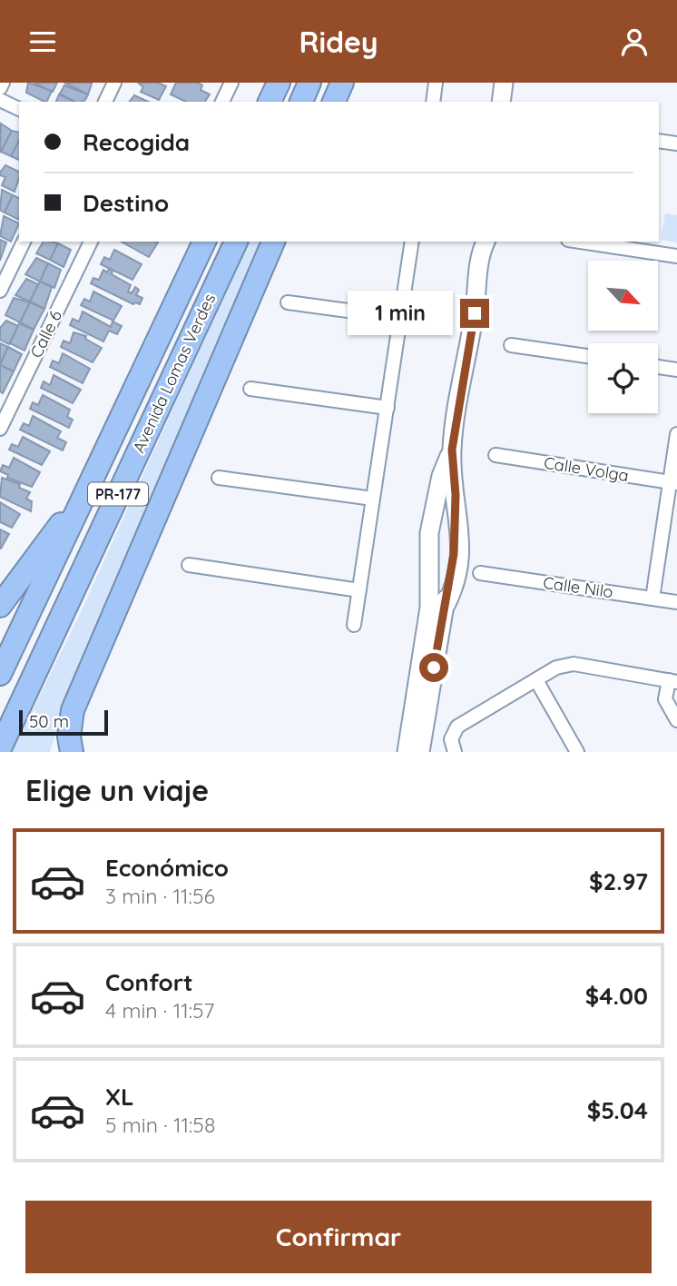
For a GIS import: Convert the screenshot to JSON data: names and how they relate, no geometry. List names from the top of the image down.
{
  "streets": {
    "highway": ["Avenida Lomas Verdes", "PR-177"],
    "street": ["Calle 6", "Calle Volga", "Calle Nilo"]
  },
  "scale_bar": "50 m",
  "north": "bottom right",
  "page": {
    "header": "Ridey",
    "banner": ["Recogida", "Destino"],
    "bubble": "1 min",
    "scale": "50 m",
    "heading": "Elige un viaje",
    "list": [
      {
        "name": "Económico",
        "note": "3 min · 11:56",
        "value": "$2.97"
      },
      {
        "name": "Confort",
        "note": "4 min · 11:57",
        "value": "$4.00"
      },
      {
        "name": "XL",
        "note": "5 min · 11:58",
        "value": "$5.04"
      }
    ],
    "buttons": "Confirmar"
  }
}
